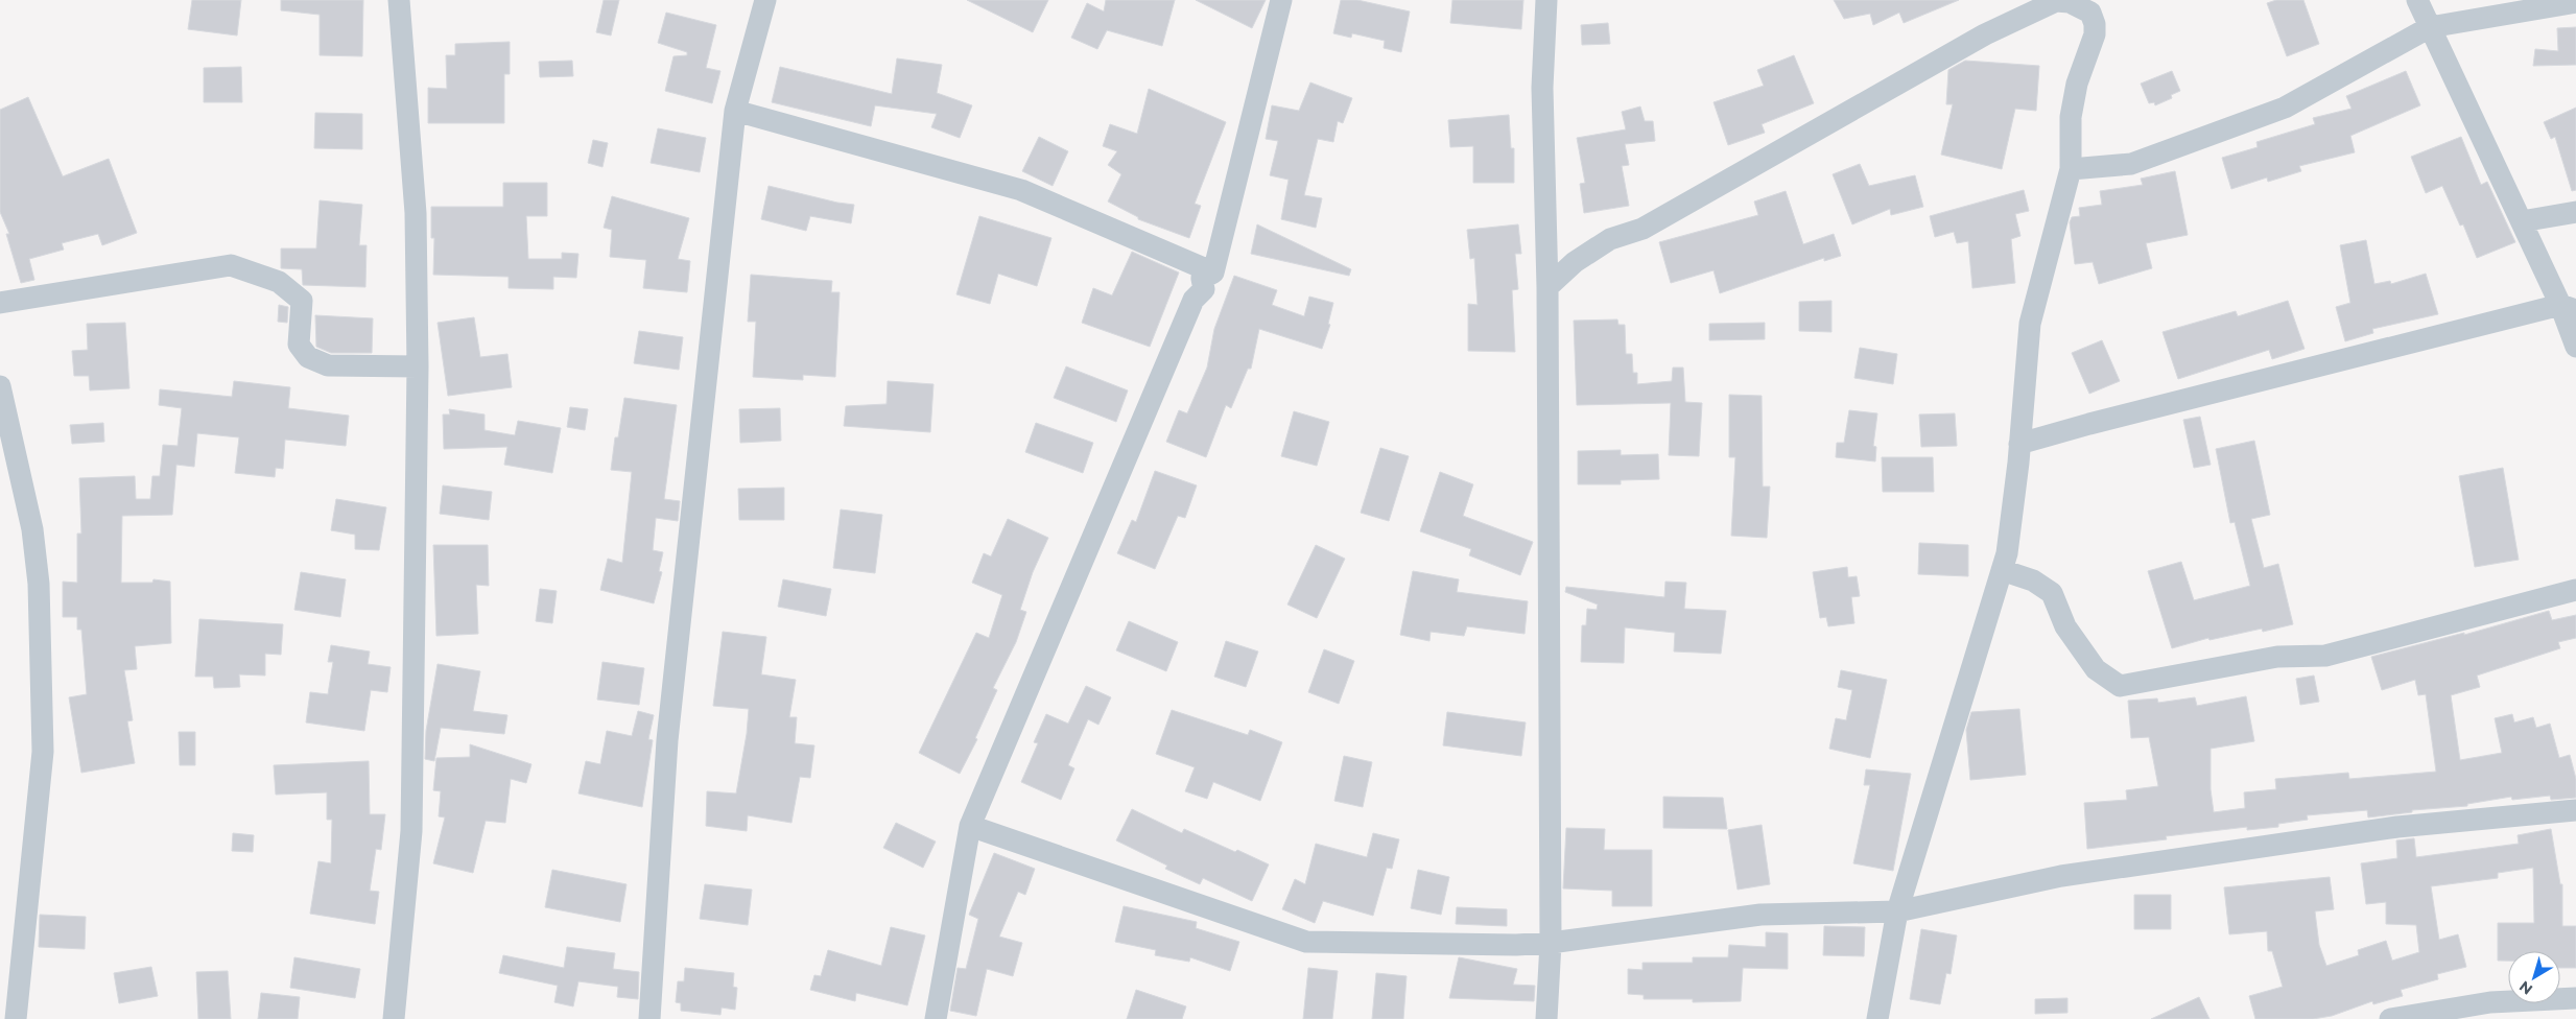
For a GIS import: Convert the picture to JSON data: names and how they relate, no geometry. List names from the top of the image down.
{
  "north": "bottom left"
}
